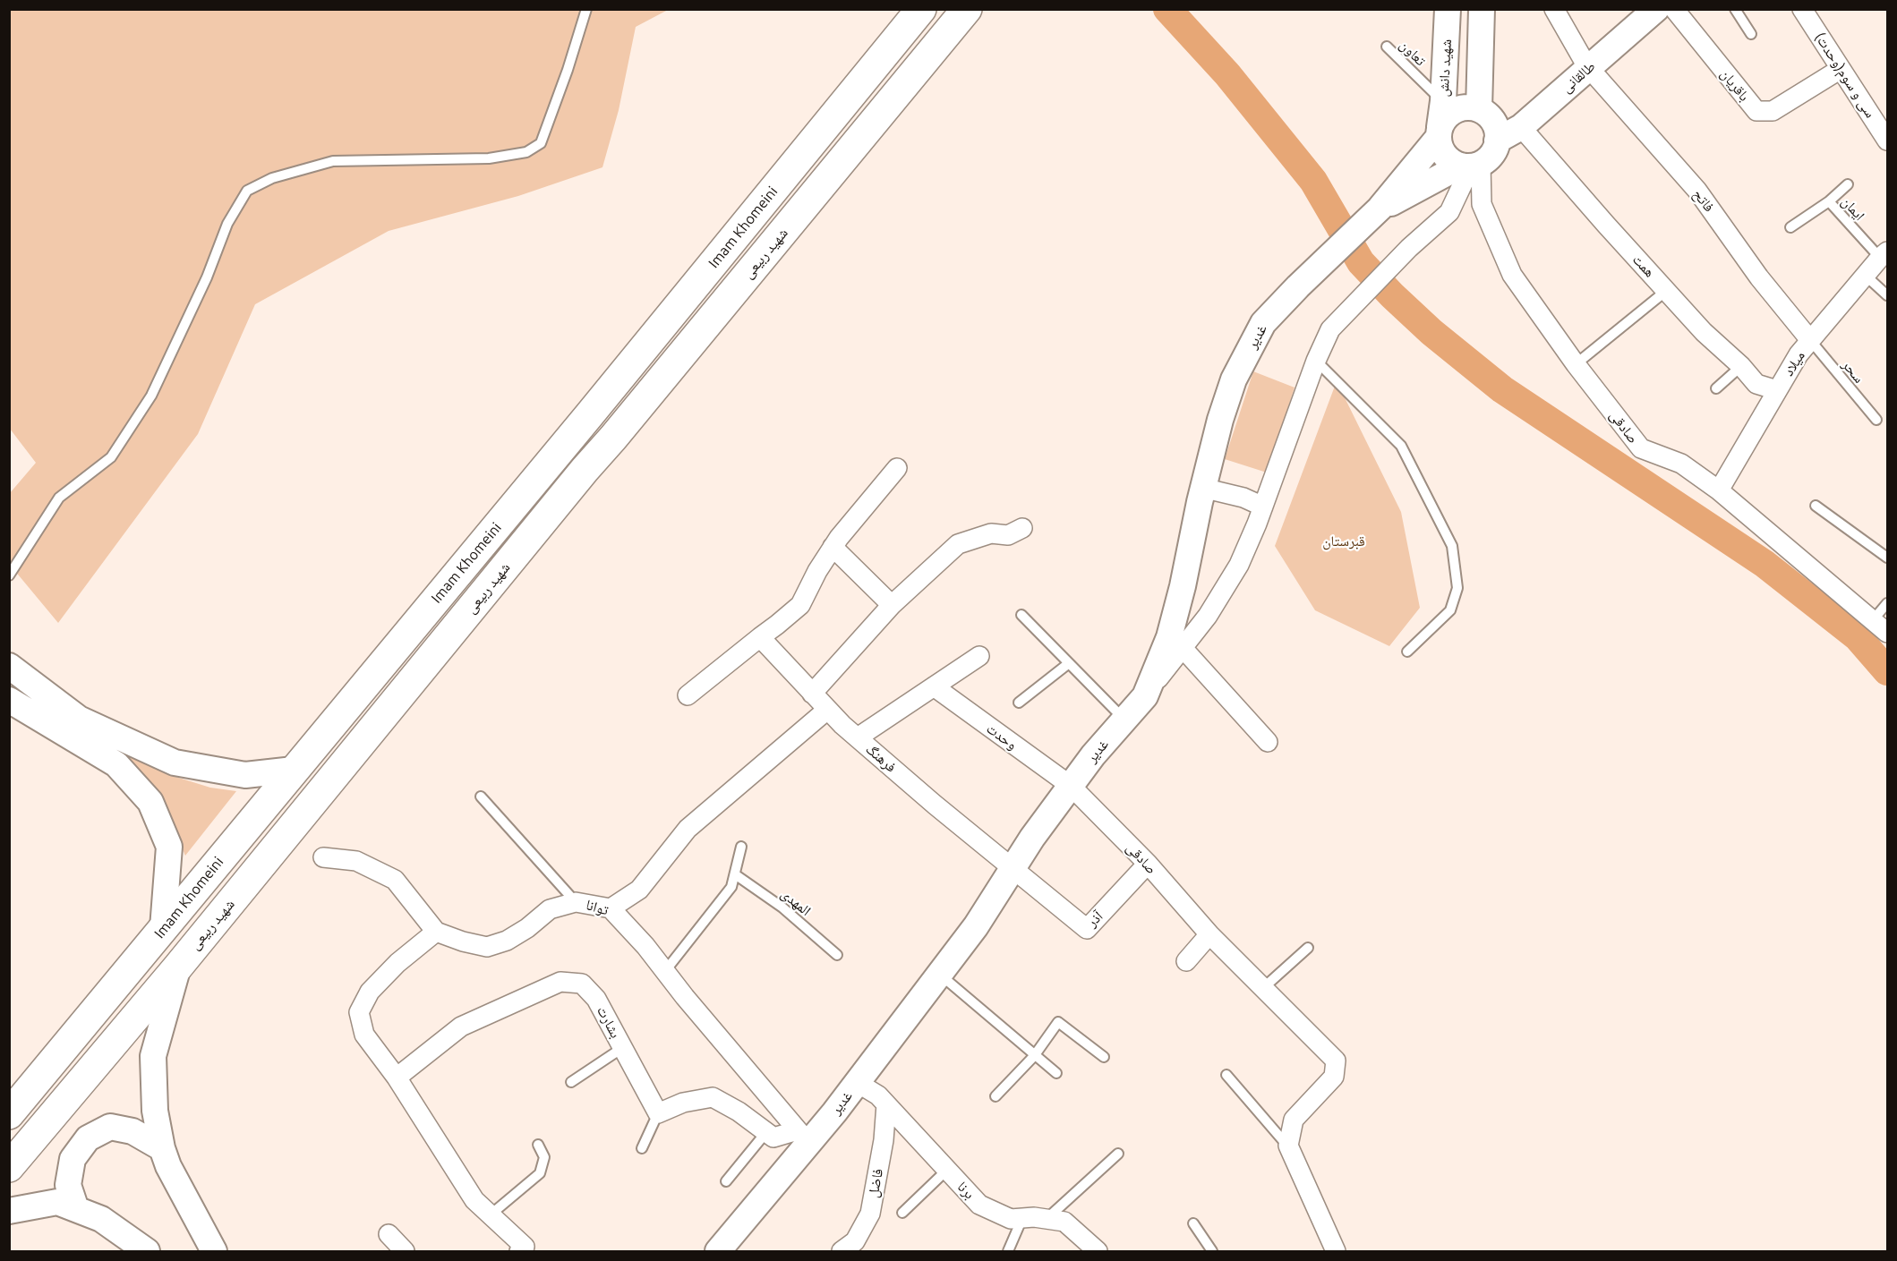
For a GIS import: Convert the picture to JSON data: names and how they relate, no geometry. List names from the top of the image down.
{
  "streets": {
    "main road": ["Imam Khomeini", "شهید ربیعی"],
    "street": [
      "شهید دانش",
      "سی و سوم(وحدت)",
      "طالقانی",
      "باقریان",
      "فاتح",
      "همت",
      "غدیر",
      "میلاد",
      "صادقی",
      "وحدت",
      "فرهنگ",
      "توانا",
      "آذر",
      "بشارت",
      "فاضل",
      "برنا"
    ],
    "lane": [
      "تعاون",
      "ایمان",
      "سحر",
      "المهدی"
    ]
  },
  "crossings": [
    ["تعاون", "شهید دانش"],
    ["شهید دانش", "طالقانی"],
    ["شهید دانش", "صادقی"],
    ["سی و سوم(وحدت)", "باقریان"],
    ["طالقانی", "فاتح"],
    ["طالقانی", "همت"],
    ["طالقانی", "صادقی"],
    ["فاتح", "میلاد"],
    ["فاتح", "سحر"],
    ["ایمان", "میلاد"],
    ["همت", "میلاد"],
    ["غدیر", "صادقی"],
    ["غدیر", "وحدت"],
    ["غدیر", "فرهنگ"],
    ["غدیر", "توانا"],
    ["غدیر", "آذر"],
    ["غدیر", "برنا"],
    ["میلاد", "سحر"],
    ["میلاد", "صادقی"],
    ["صادقی", "وحدت"],
    ["صادقی", "آذر"],
    ["فرهنگ", "آذر"],
    ["فاضل", "برنا"]
  ],
  "parks": ["قبرستان"]
}
